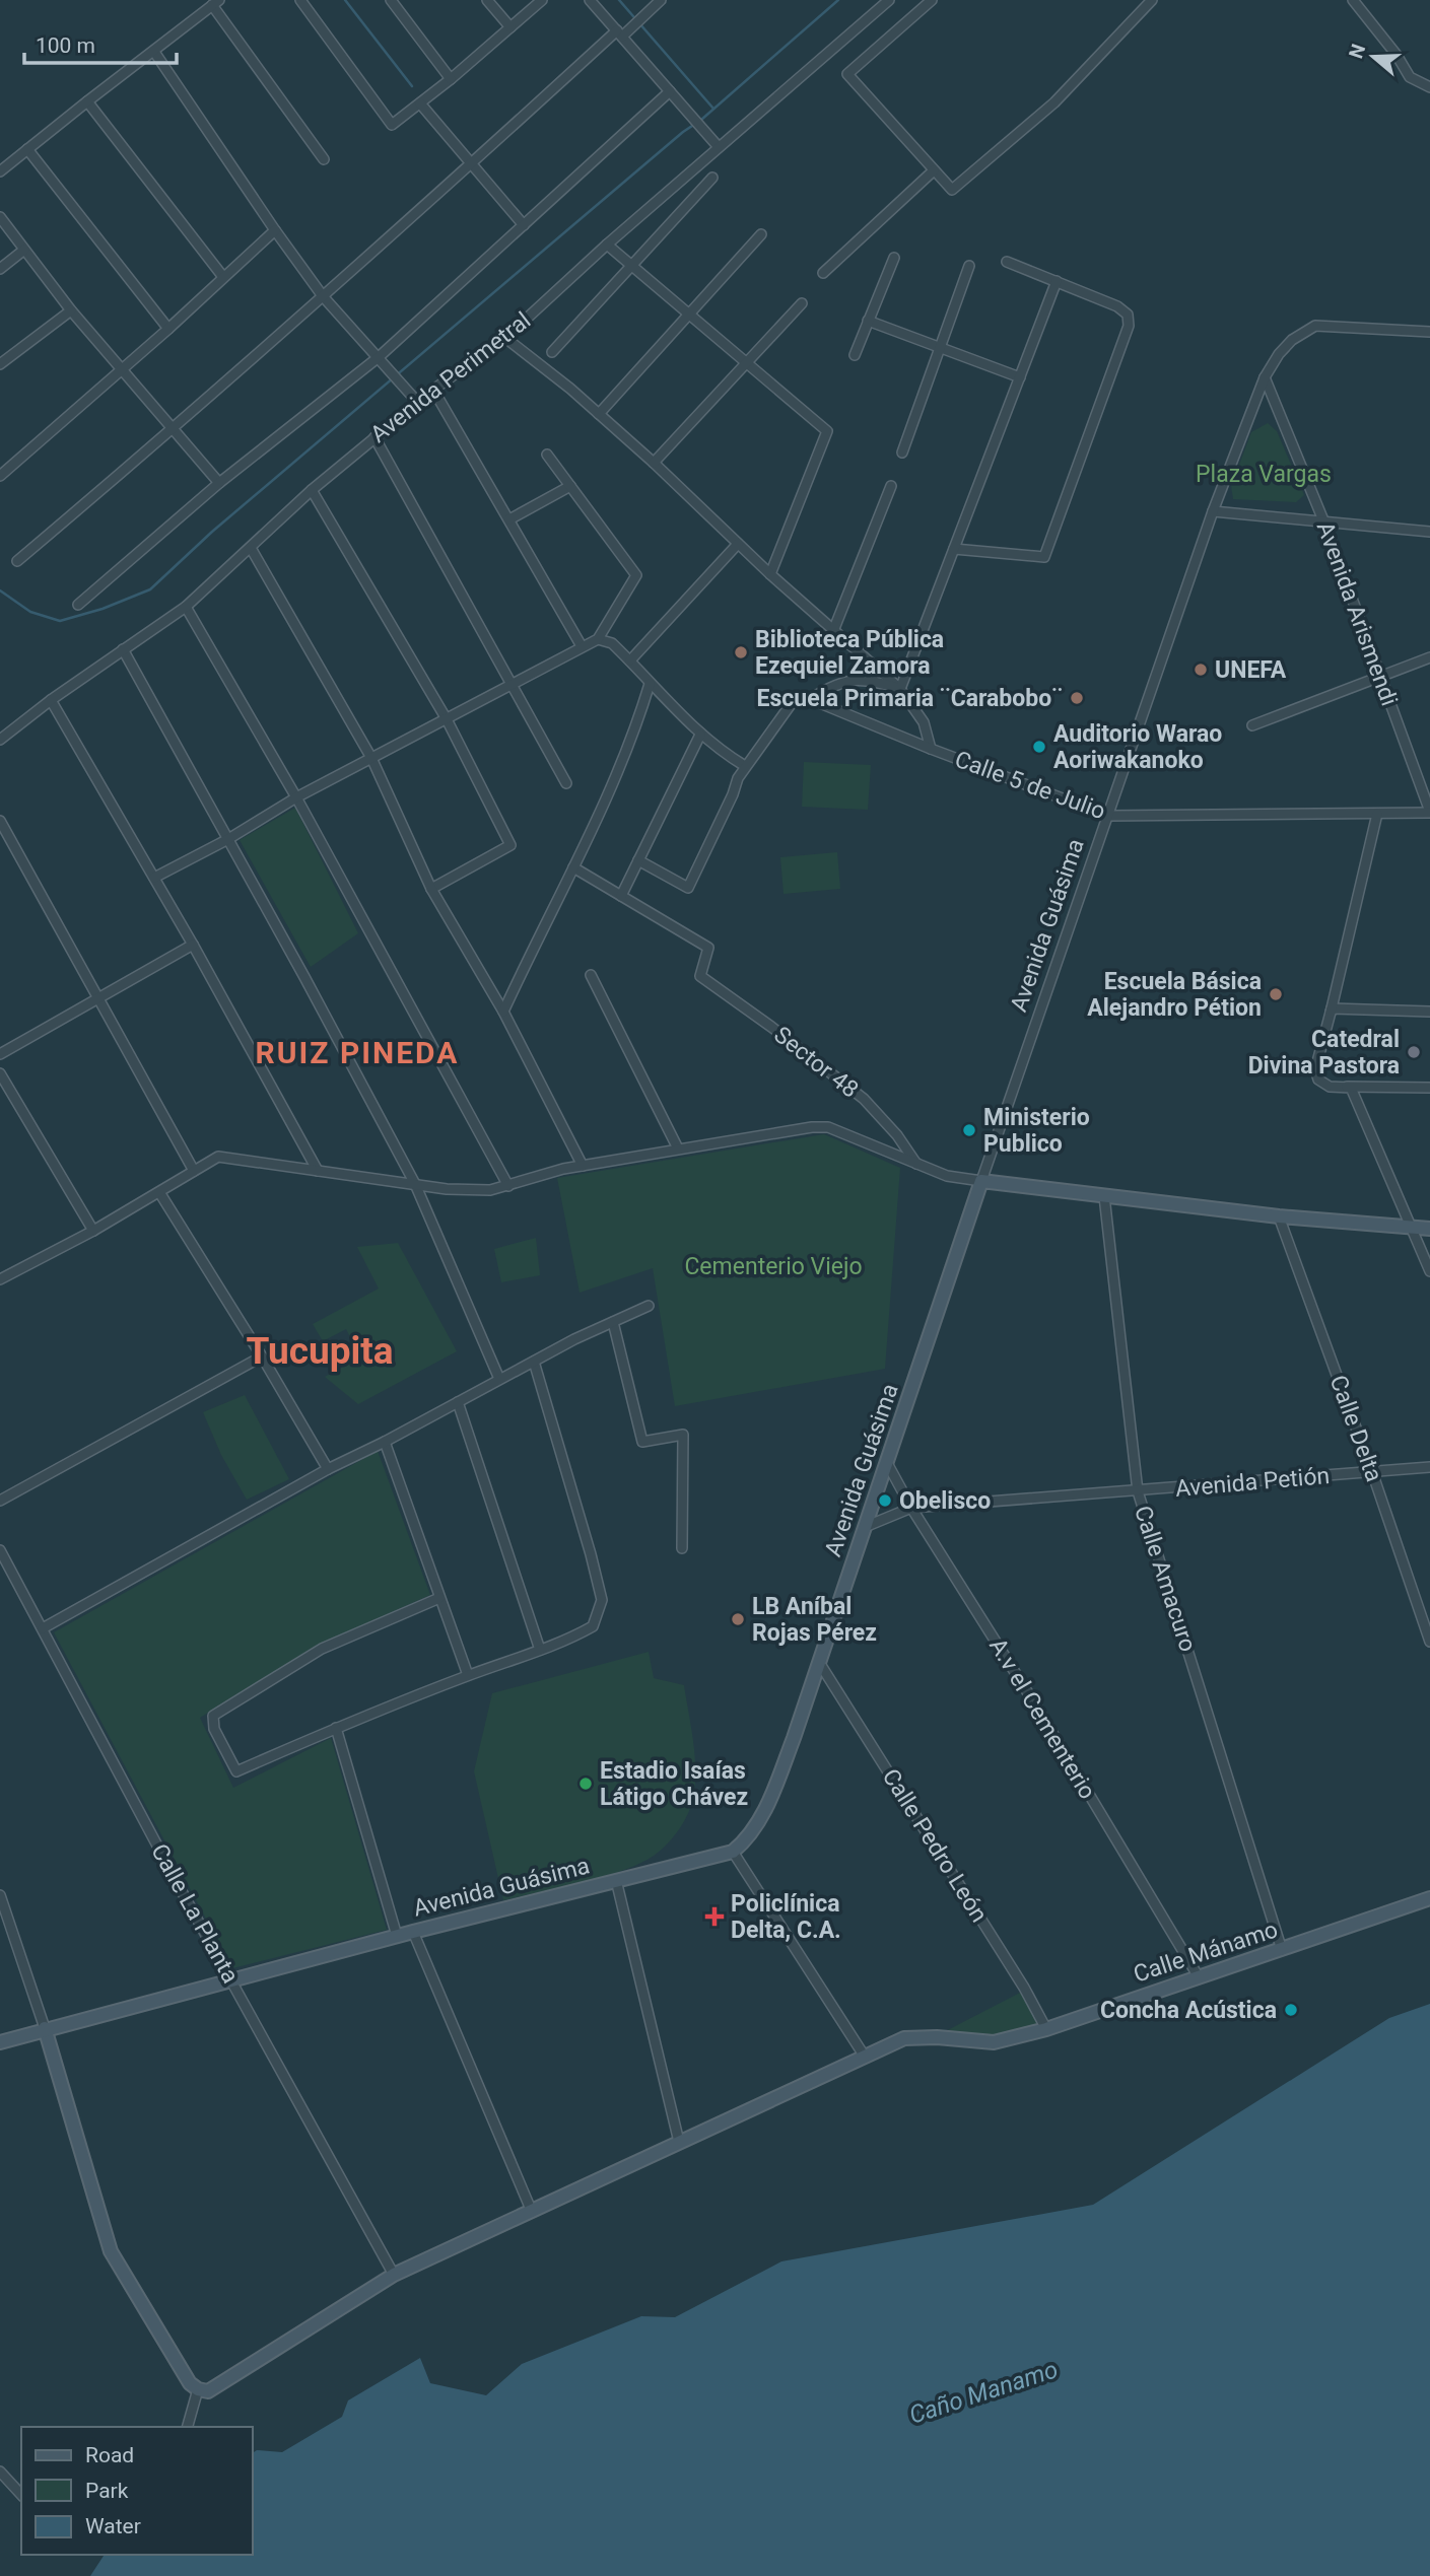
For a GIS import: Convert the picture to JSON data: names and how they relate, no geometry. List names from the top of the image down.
{
  "streets": {
    "main road": ["Avenida Guásima", "Calle Mánamo"],
    "street": [
      "Avenida Perimetral",
      "Avenida Arismendi",
      "Calle 5 de Julio",
      "Sector 48",
      "Calle Delta",
      "Avenida Petión",
      "Calle Amacuro",
      "A.v el Cementerio",
      "Calle Pedro León",
      "Calle La Planta"
    ]
  },
  "crossings": [
    ["Avenida Arismendi", "Calle 5 de Julio"],
    ["Avenida Arismendi", "Avenida Guásima"],
    ["Calle 5 de Julio", "Avenida Guásima"],
    ["Avenida Guásima", "Avenida Petión"],
    ["Avenida Guásima", "A.v el Cementerio"],
    ["Avenida Guásima", "Calle Pedro León"],
    ["Avenida Guásima", "Calle La Planta"],
    ["Calle Delta", "Avenida Petión"],
    ["Avenida Petión", "Calle Amacuro"],
    ["Avenida Petión", "A.v el Cementerio"],
    ["Calle Amacuro", "Calle Mánamo"],
    ["A.v el Cementerio", "Calle Mánamo"],
    ["Calle Pedro León", "Calle Mánamo"],
    ["Calle La Planta", "Calle Mánamo"]
  ],
  "districts": ["RUIZ PINEDA", "Tucupita"],
  "water": ["Caño Manamo"],
  "parks": ["Plaza Vargas", "Cementerio Viejo"],
  "places": {
    "other": [
      "Biblioteca Pública Ezequiel Zamora",
      "UNEFA",
      "Escuela Primaria ¨Carabobo¨",
      "Auditorio Warao Aoriwakanoko",
      "Escuela Básica Alejandro Pétion",
      "Catedral Divina Pastora",
      "Ministerio Publico",
      "Obelisco",
      "LB Aníbal Rojas Pérez",
      "Estadio Isaías Látigo Chávez",
      "Concha Acústica"
    ],
    "health": ["Policlínica Delta, C.A."]
  },
  "legend": ["Road", "Park", "Water"],
  "scale_bar": "100 m",
  "north": "left"
}
